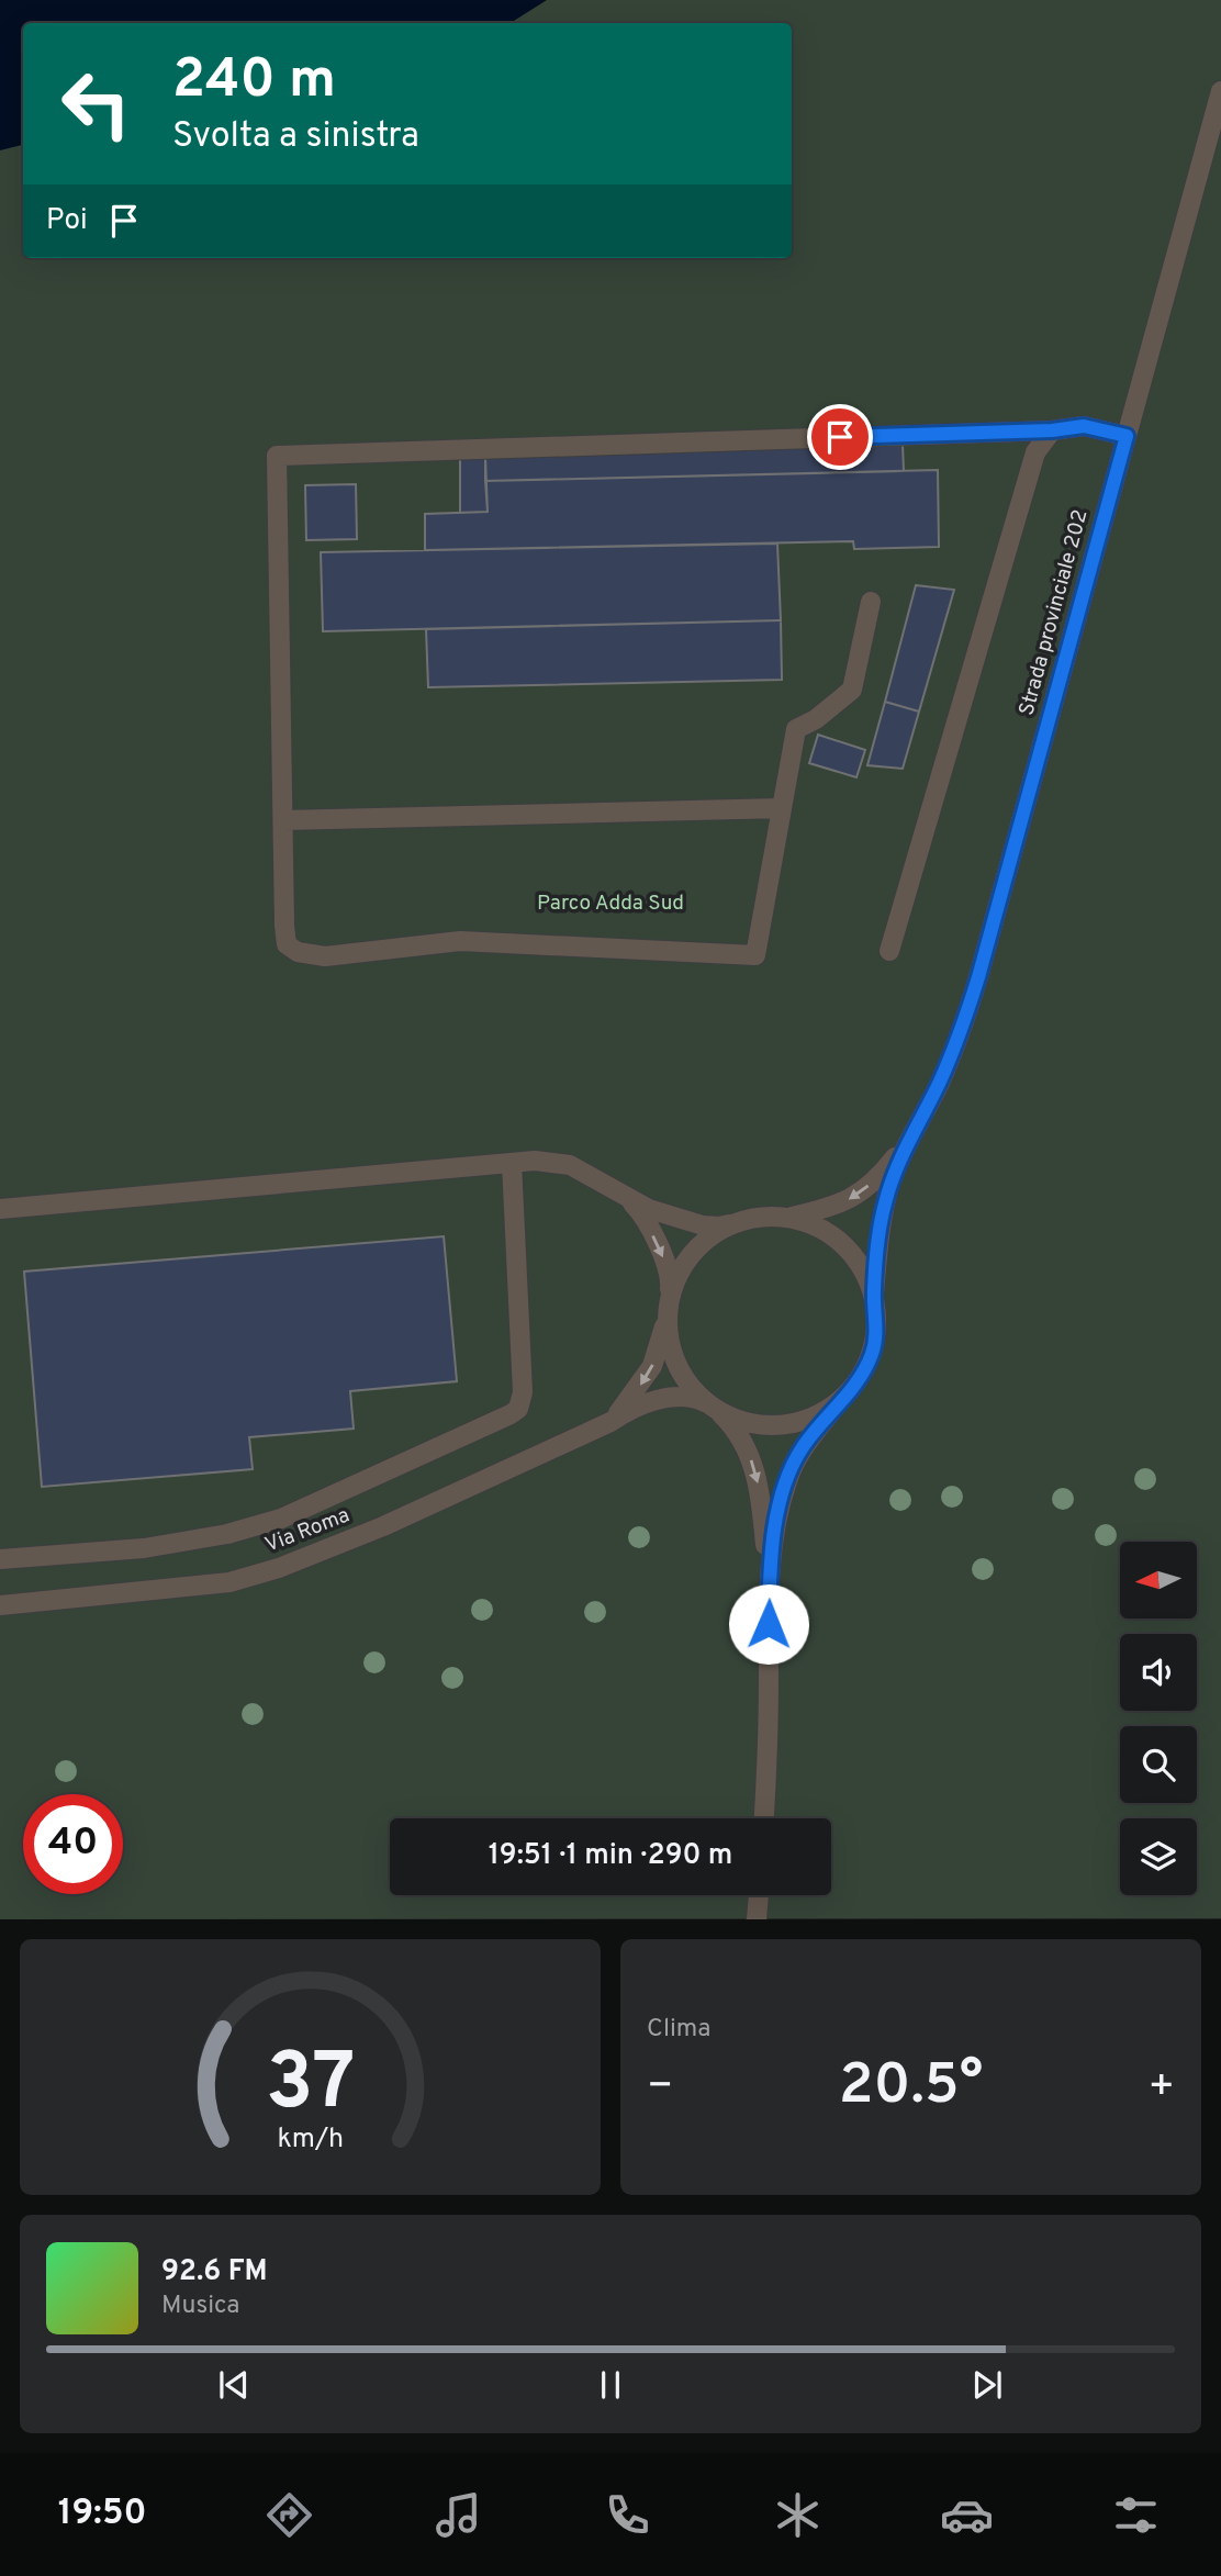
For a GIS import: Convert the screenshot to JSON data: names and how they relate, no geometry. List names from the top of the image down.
{
  "streets": {
    "street": ["Strada provinciale 202", "Via Roma"]
  },
  "crossings": [
    ["Strada provinciale 202", "Via Roma"]
  ],
  "parks": ["Parco Adda Sud"],
  "north": "left",
  "page": {
    "turn": ["240 m", "Svolta a sinistra"],
    "then": "Poi",
    "limit": "40",
    "trip": "19:51 · 1 min · 290 m",
    "tile": "Clima",
    "heat": ["−", "20.5°", "+"],
    "song": ["92.6 FM", "Musica"],
    "tabs": "19:50",
    "gauge": ["37", "km/h"]
  }
}
